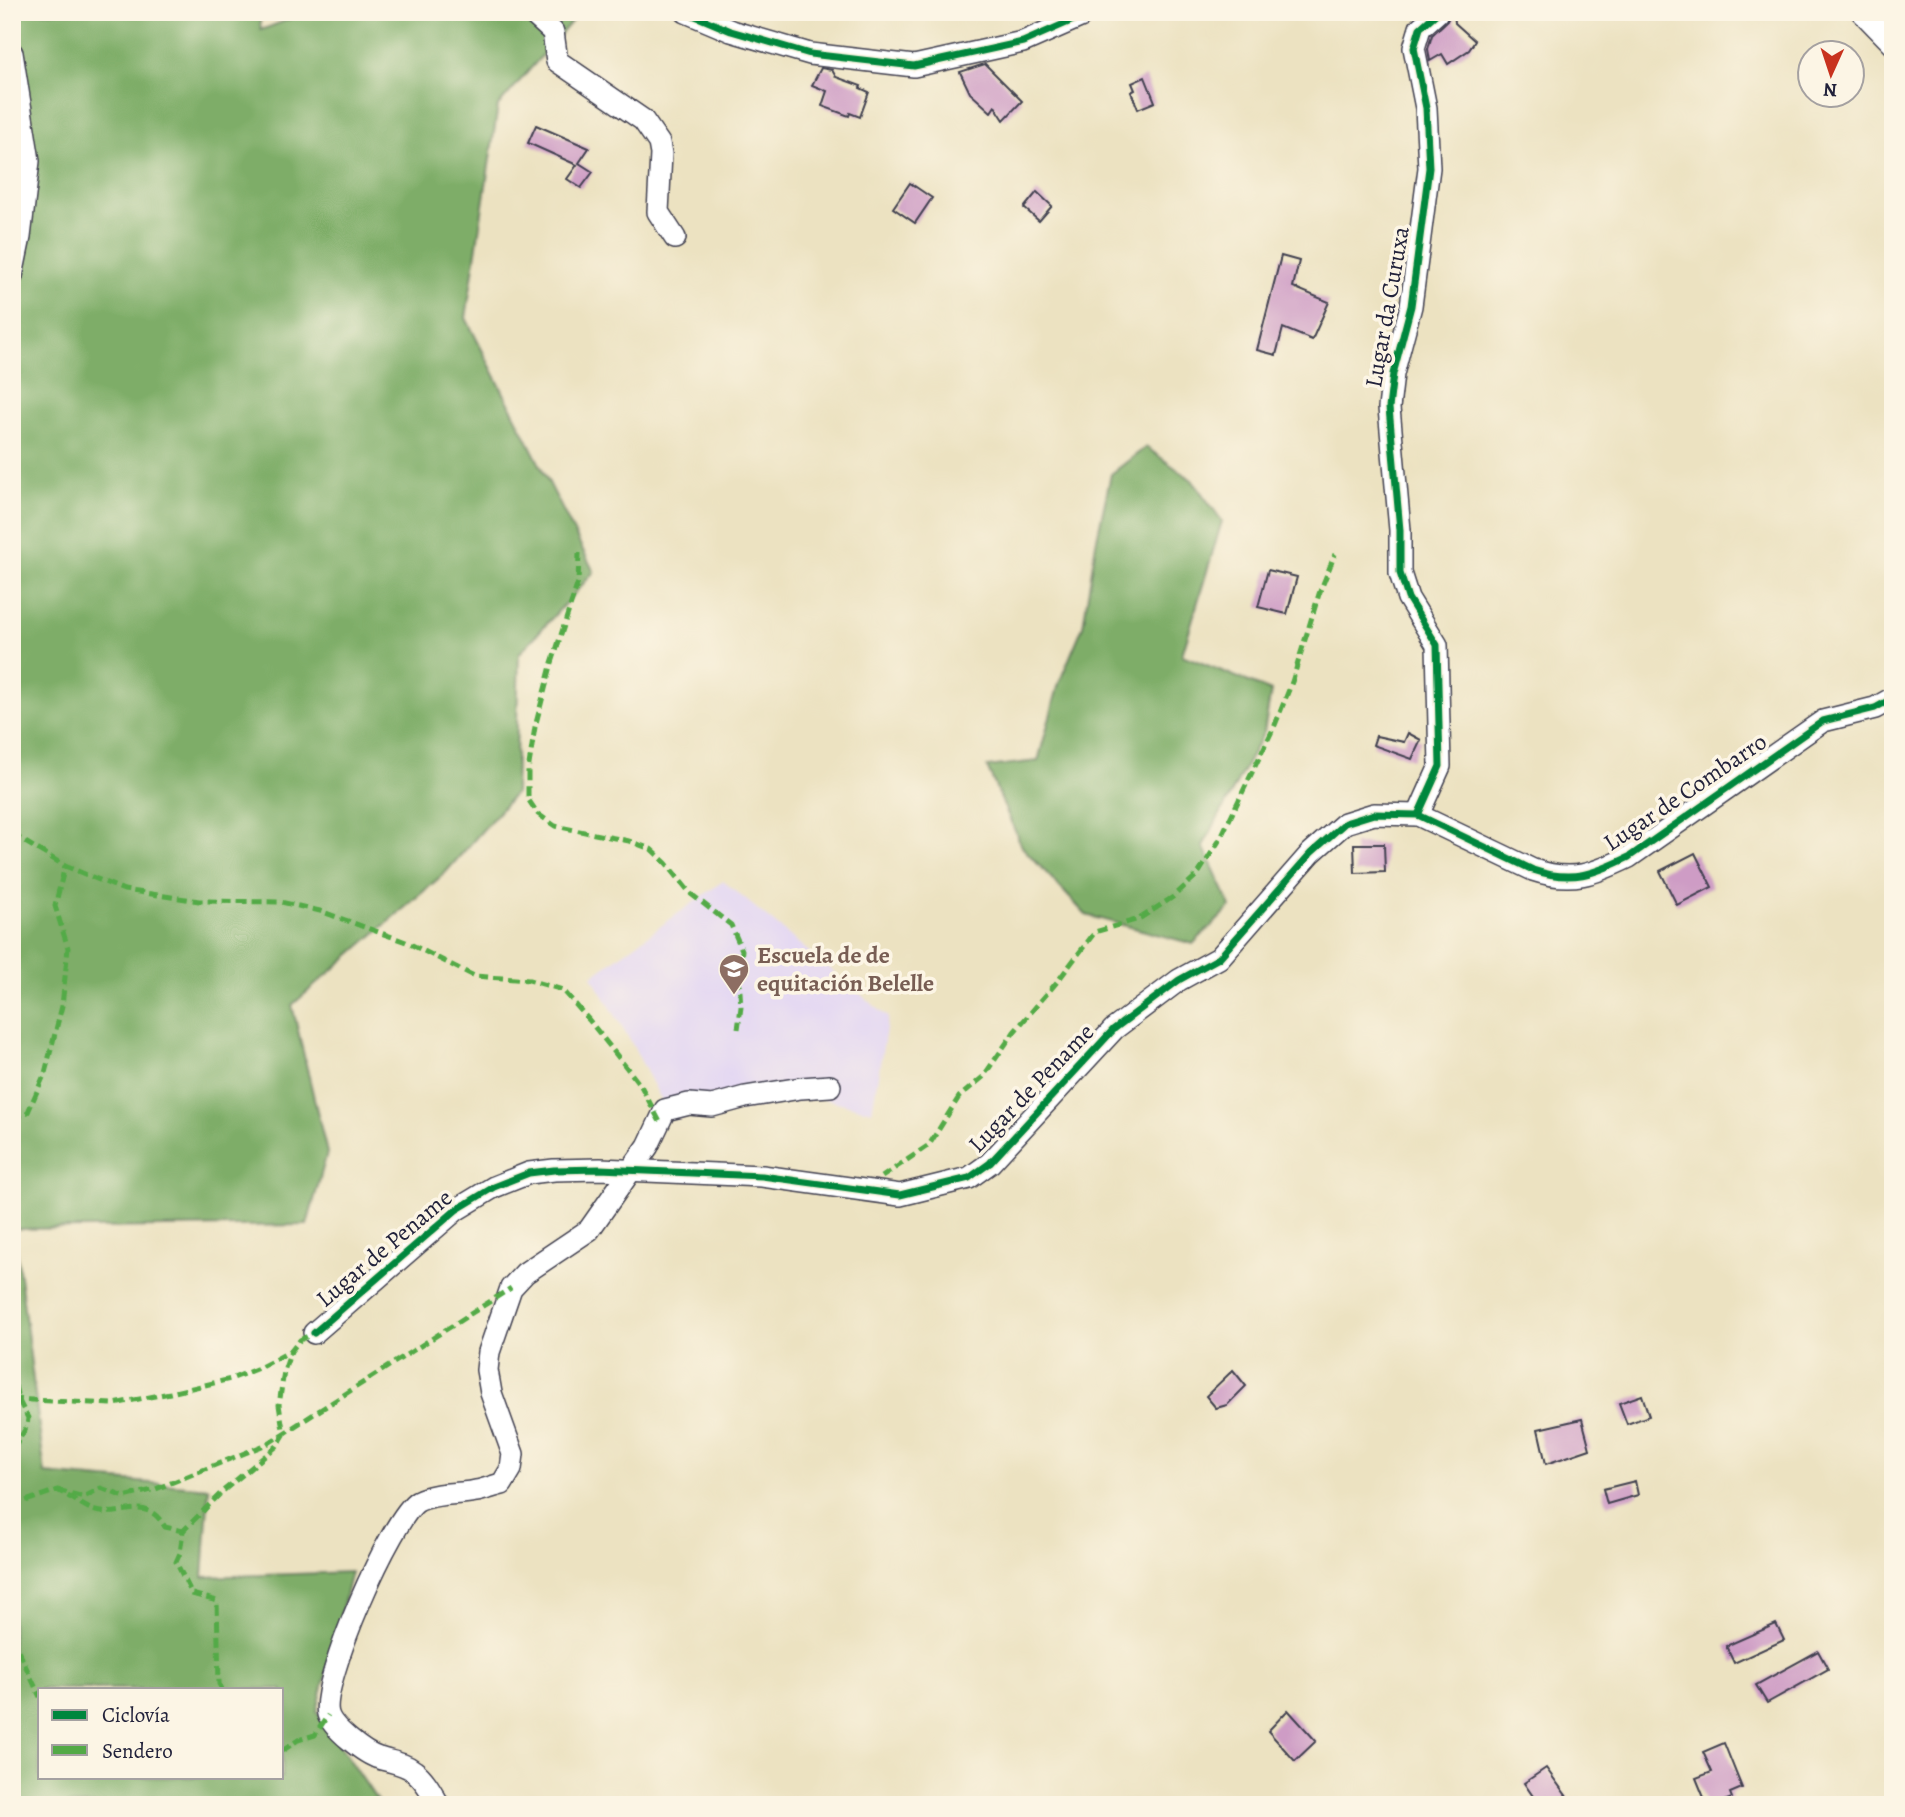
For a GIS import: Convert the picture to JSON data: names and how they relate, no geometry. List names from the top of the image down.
{
  "streets": {
    "street": ["Lugar da Curuxa", "Lugar de Combarro", "Lugar de Pename"]
  },
  "crossings": [
    ["Lugar da Curuxa", "Lugar de Combarro"],
    ["Lugar da Curuxa", "Lugar de Pename"],
    ["Lugar de Combarro", "Lugar de Pename"]
  ],
  "places": {
    "school or university": ["Escuela de de equitación Belelle"]
  },
  "legend": ["Ciclovía", "Sendero"],
  "north": "bottom"
}
